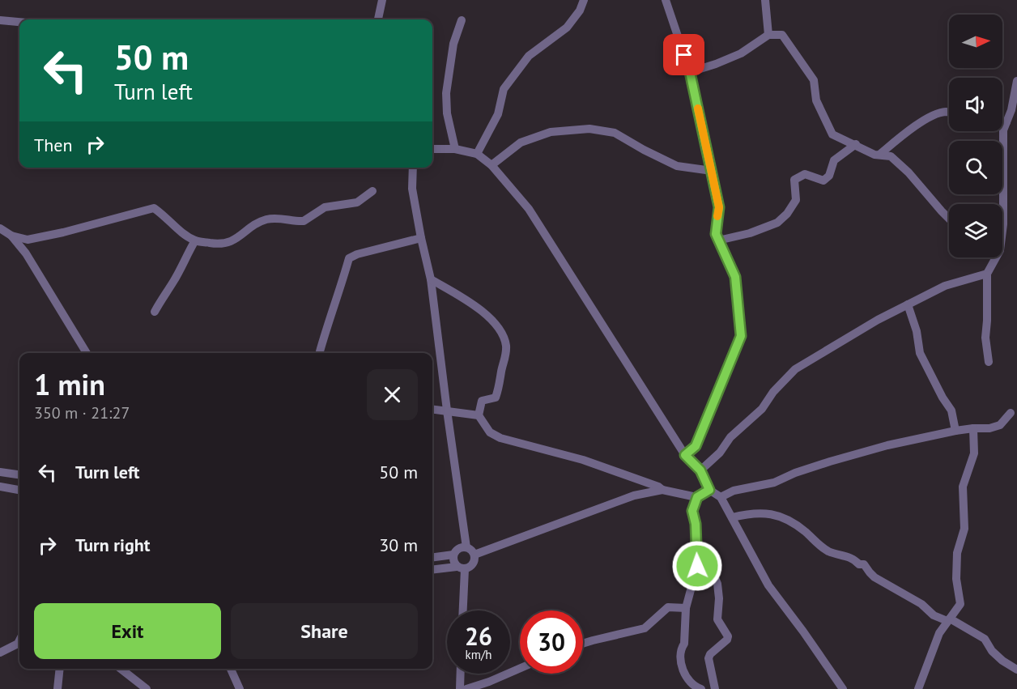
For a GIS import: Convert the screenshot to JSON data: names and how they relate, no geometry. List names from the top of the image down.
{
  "north": "right",
  "page": {
    "turn": ["50 m", "Turn left"],
    "then": "Then",
    "heading": ["1 min", "350 m · 21:27"],
    "list": [
      {
        "name": "Turn left",
        "value": "50 m"
      },
      {
        "name": "Turn right",
        "value": "30 m"
      }
    ],
    "buttons": ["Exit", "Share"],
    "speed": "26 km/h",
    "limit": "30"
  }
}
